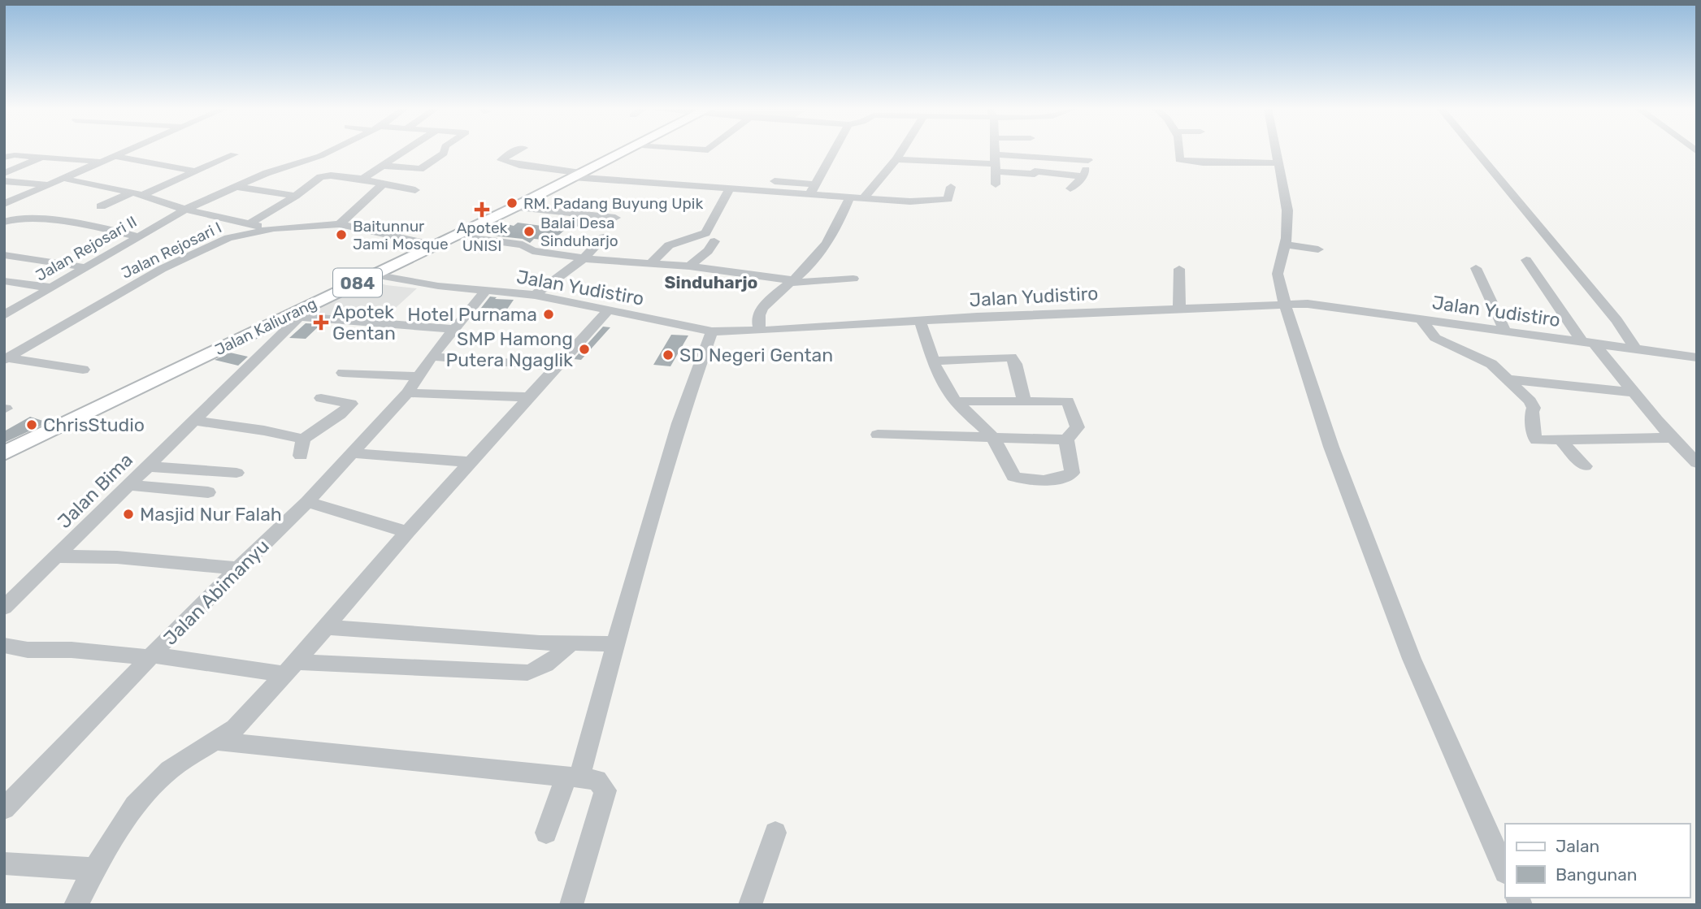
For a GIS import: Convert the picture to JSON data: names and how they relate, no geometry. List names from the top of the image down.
{
  "streets": {
    "main road": ["084", "Jalan Kaliurang"],
    "street": [
      "Jalan Rejosari II",
      "Jalan Rejosari I",
      "Jalan Yudistiro",
      "Jalan Bima",
      "Jalan Abimanyu"
    ]
  },
  "crossings": [
    ["Jalan Rejosari I", "Jalan Kaliurang"],
    ["Jalan Yudistiro", "Jalan Kaliurang"],
    ["Jalan Yudistiro", "Jalan Abimanyu"],
    ["Jalan Kaliurang", "Jalan Bima"]
  ],
  "districts": ["Sinduharjo"],
  "places": {
    "other": [
      "RM. Padang Buyung Upik",
      "Balai Desa Sinduharjo",
      "Baitunnur Jami Mosque",
      "Hotel Purnama",
      "SMP Hamong Putera Ngaglik",
      "SD Negeri Gentan",
      "ChrisStudio",
      "Masjid Nur Falah"
    ],
    "health": ["Apotek UNISI", "Apotek Gentan"]
  },
  "legend": ["Jalan", "Bangunan"]
}
